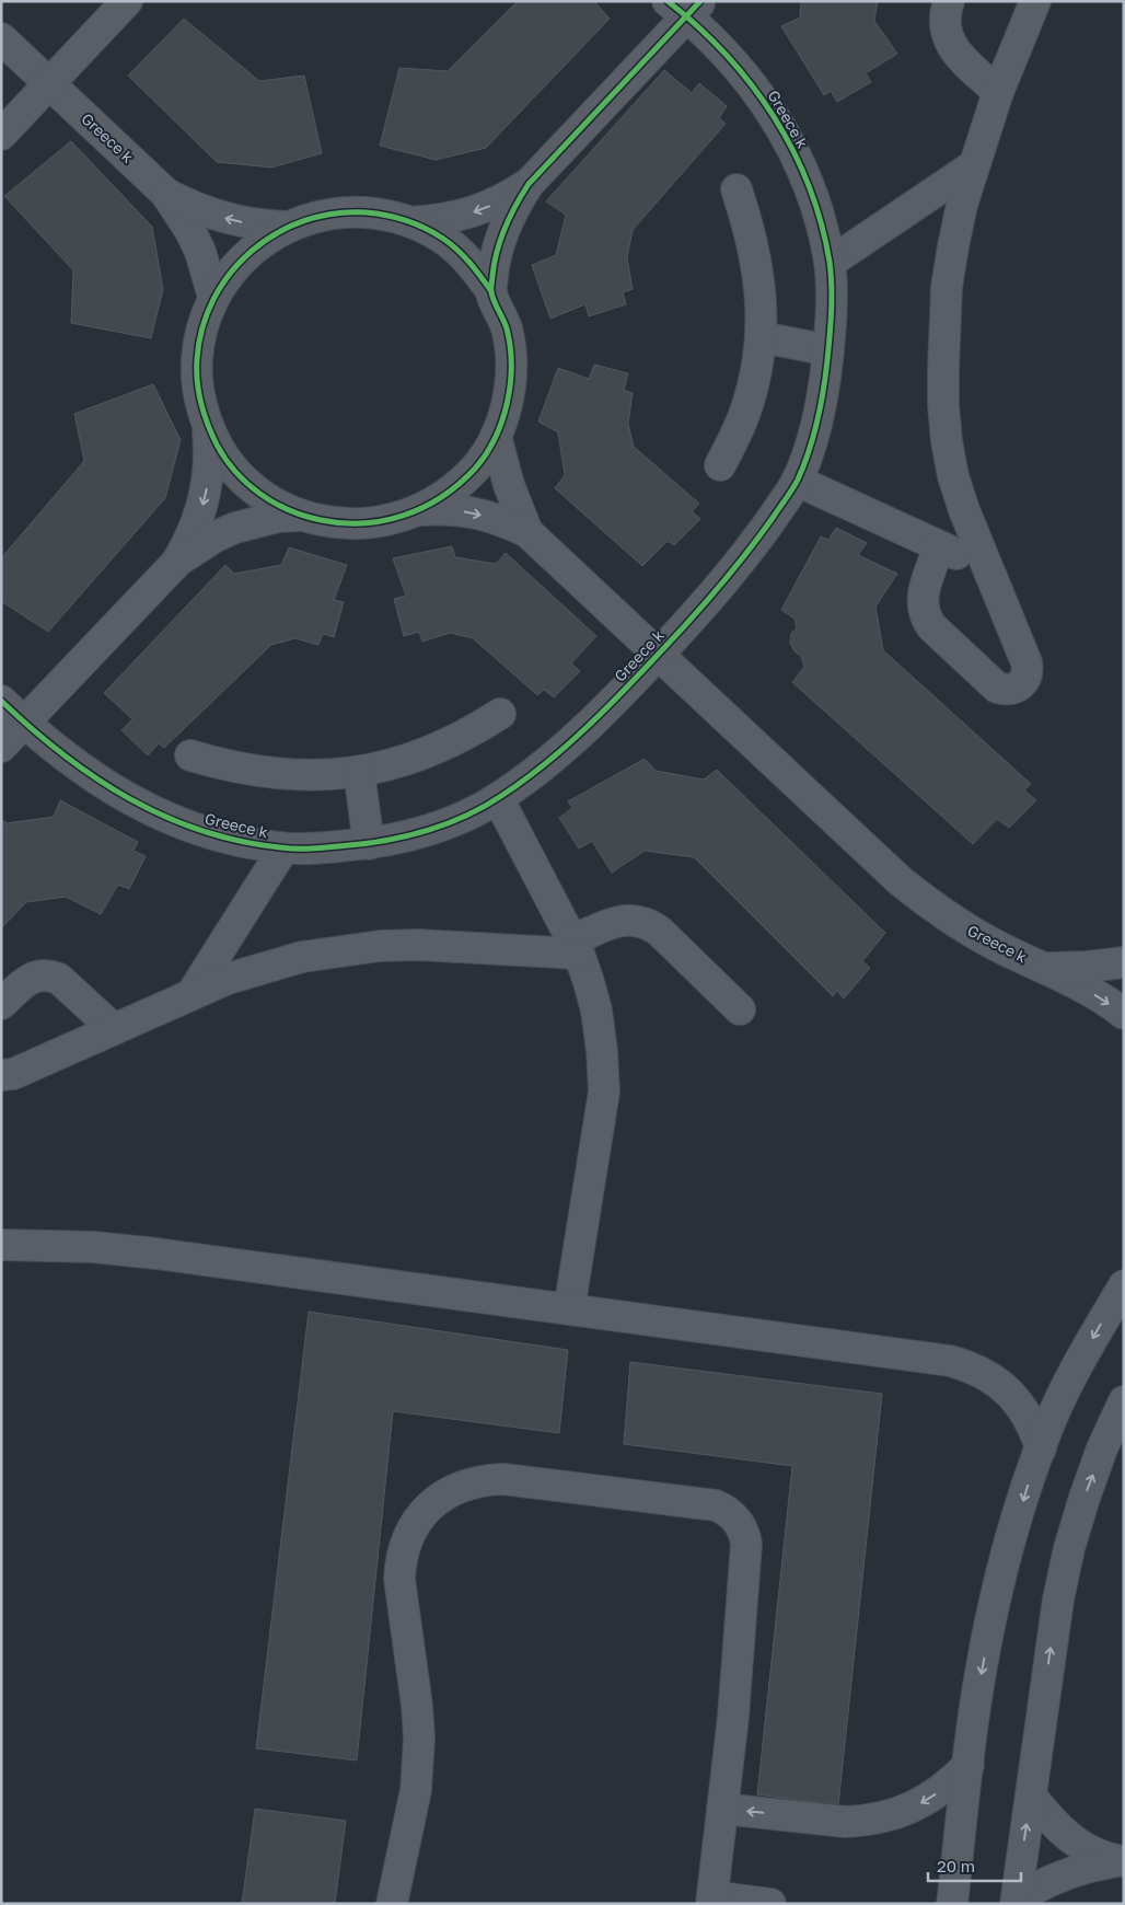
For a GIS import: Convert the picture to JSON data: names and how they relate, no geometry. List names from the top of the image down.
{
  "streets": {
    "street": ["Greece k"]
  },
  "scale_bar": "20 m"
}
